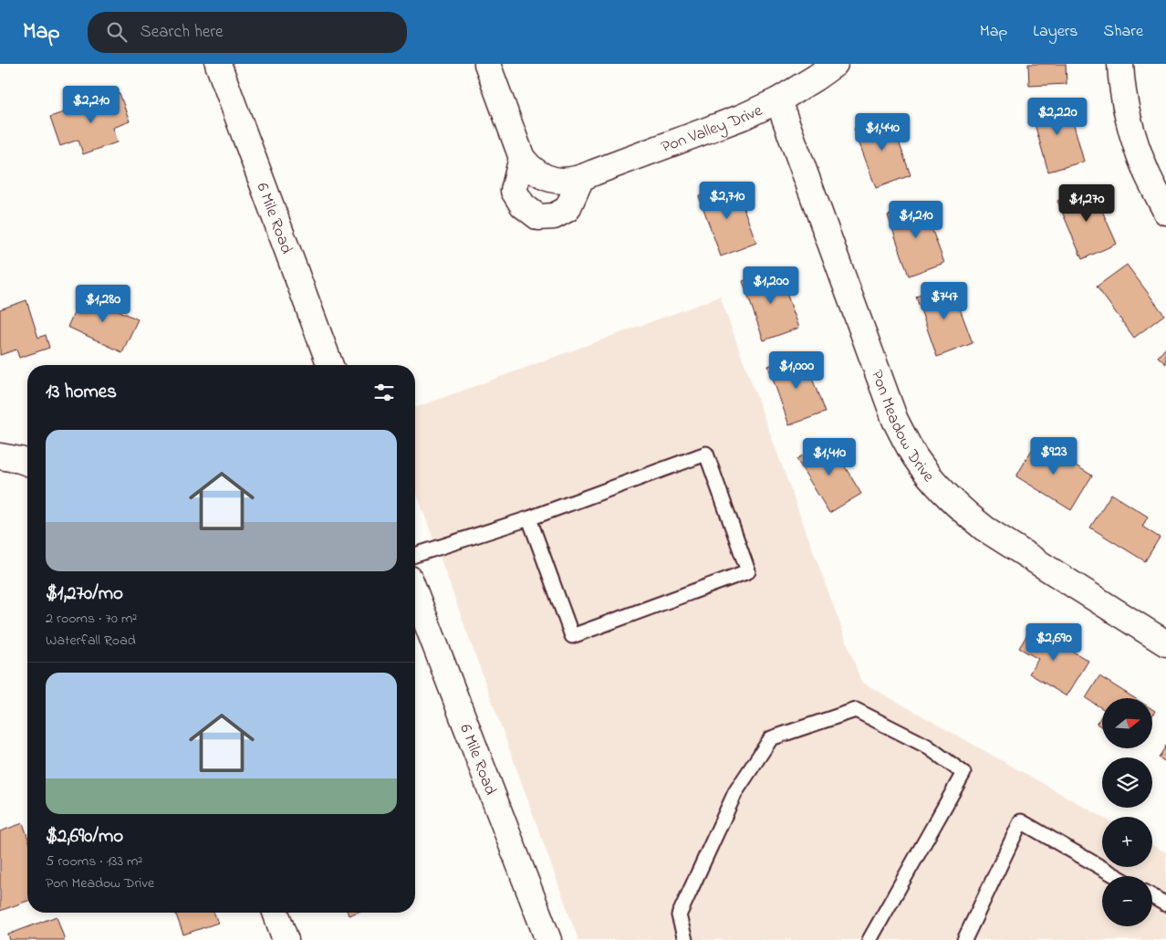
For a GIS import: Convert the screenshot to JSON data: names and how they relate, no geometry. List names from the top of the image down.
{
  "streets": {
    "street": ["Pon Valley Drive", "6 Mile Road", "Pon Meadow Drive"]
  },
  "crossings": [
    ["Pon Valley Drive", "Pon Meadow Drive"]
  ],
  "north": "right",
  "page": {
    "header": "Map",
    "search": "Search here",
    "nav": ["Map", "Layers", "Share"],
    "price": [
      "$2,210",
      "$2,220",
      "$1,440",
      "$2,710",
      "$1,270",
      "$1,210",
      "$1,200",
      "$747",
      "$1,280",
      "$1,000",
      "$923",
      "$1,410",
      "$2,690"
    ],
    "heading": "13 homes",
    "list": [
      {
        "name": "$1,270/mo",
        "note": "2 rooms · 70 m² · Waterfall Road"
      },
      {
        "name": "$2,690/mo",
        "note": "5 rooms · 133 m² · Pon Meadow Drive"
      }
    ],
    "map_buttons": ["+", "−"]
  }
}
